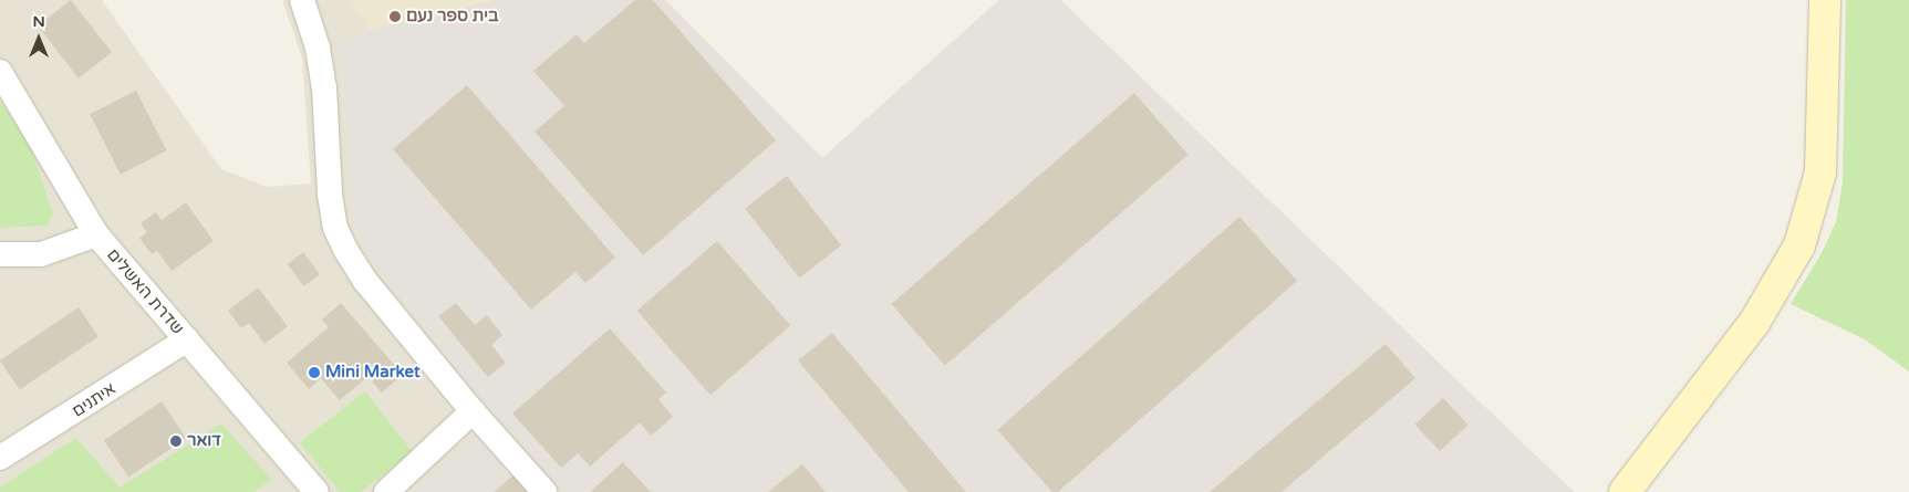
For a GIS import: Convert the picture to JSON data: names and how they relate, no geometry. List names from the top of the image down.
{
  "streets": {
    "street": ["שדרת האשלים", "איתנים"]
  },
  "crossings": [
    ["שדרת האשלים", "איתנים"]
  ],
  "places": ["בית ספר נעם", "Mini Market", "דואר"],
  "north": "top"
}
